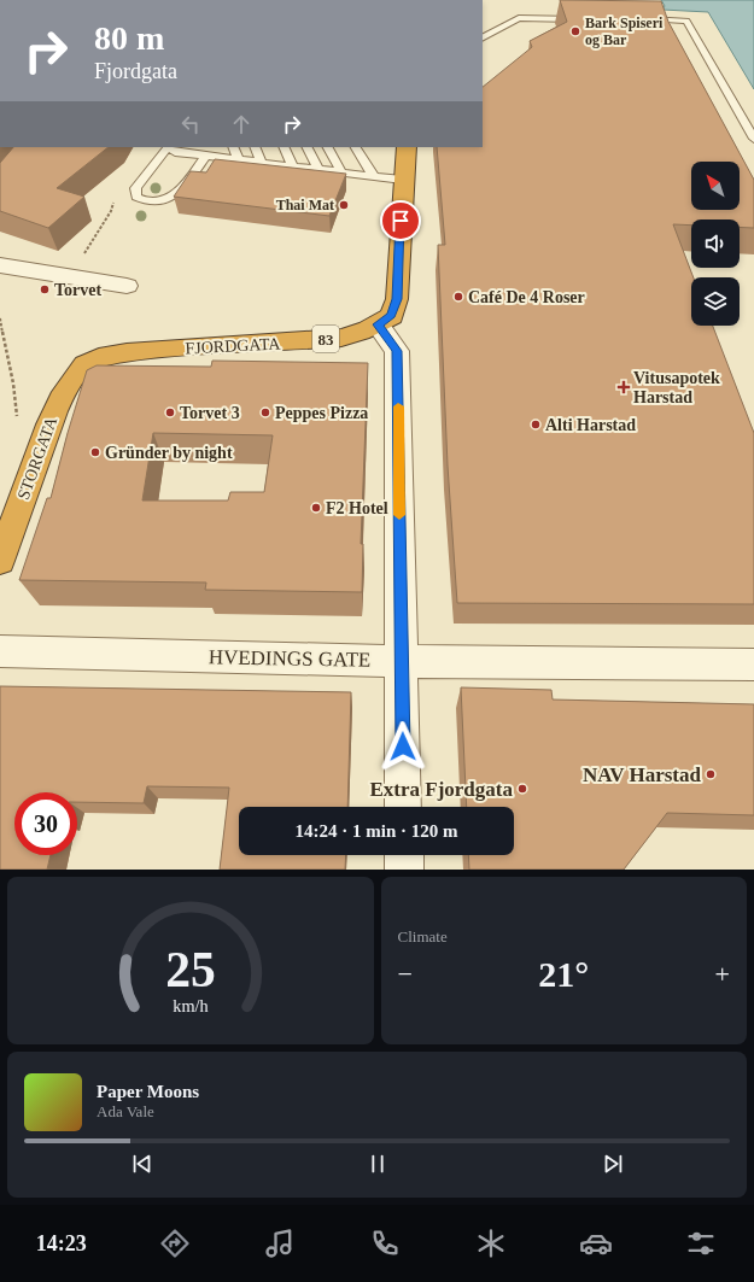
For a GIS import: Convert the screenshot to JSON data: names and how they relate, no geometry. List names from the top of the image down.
{
  "streets": {
    "highway": ["83", "FJORDGATA", "STORGATA"],
    "street": ["HVEDINGS GATE"]
  },
  "crossings": [
    ["FJORDGATA", "STORGATA"]
  ],
  "places": {
    "other": [
      "Bark Spiseri og Bar",
      "Thai Mat",
      "Torvet",
      "Café De 4 Roser",
      "Torvet 3",
      "Peppes Pizza",
      "Alti Harstad",
      "Gründer by night",
      "F2 Hotel",
      "NAV Harstad",
      "Extra Fjordgata"
    ],
    "health": ["Vitusapotek Harstad"]
  },
  "north": "top left",
  "page": {
    "turn": ["80 m", "Fjordgata"],
    "limit": "30",
    "trip": "14:24 · 1 min · 120 m",
    "tile": "Climate",
    "heat": ["−", "21°", "+"],
    "song": ["Paper Moons", "Ada Vale"],
    "tabs": "14:23",
    "gauge": ["25", "km/h"]
  }
}
